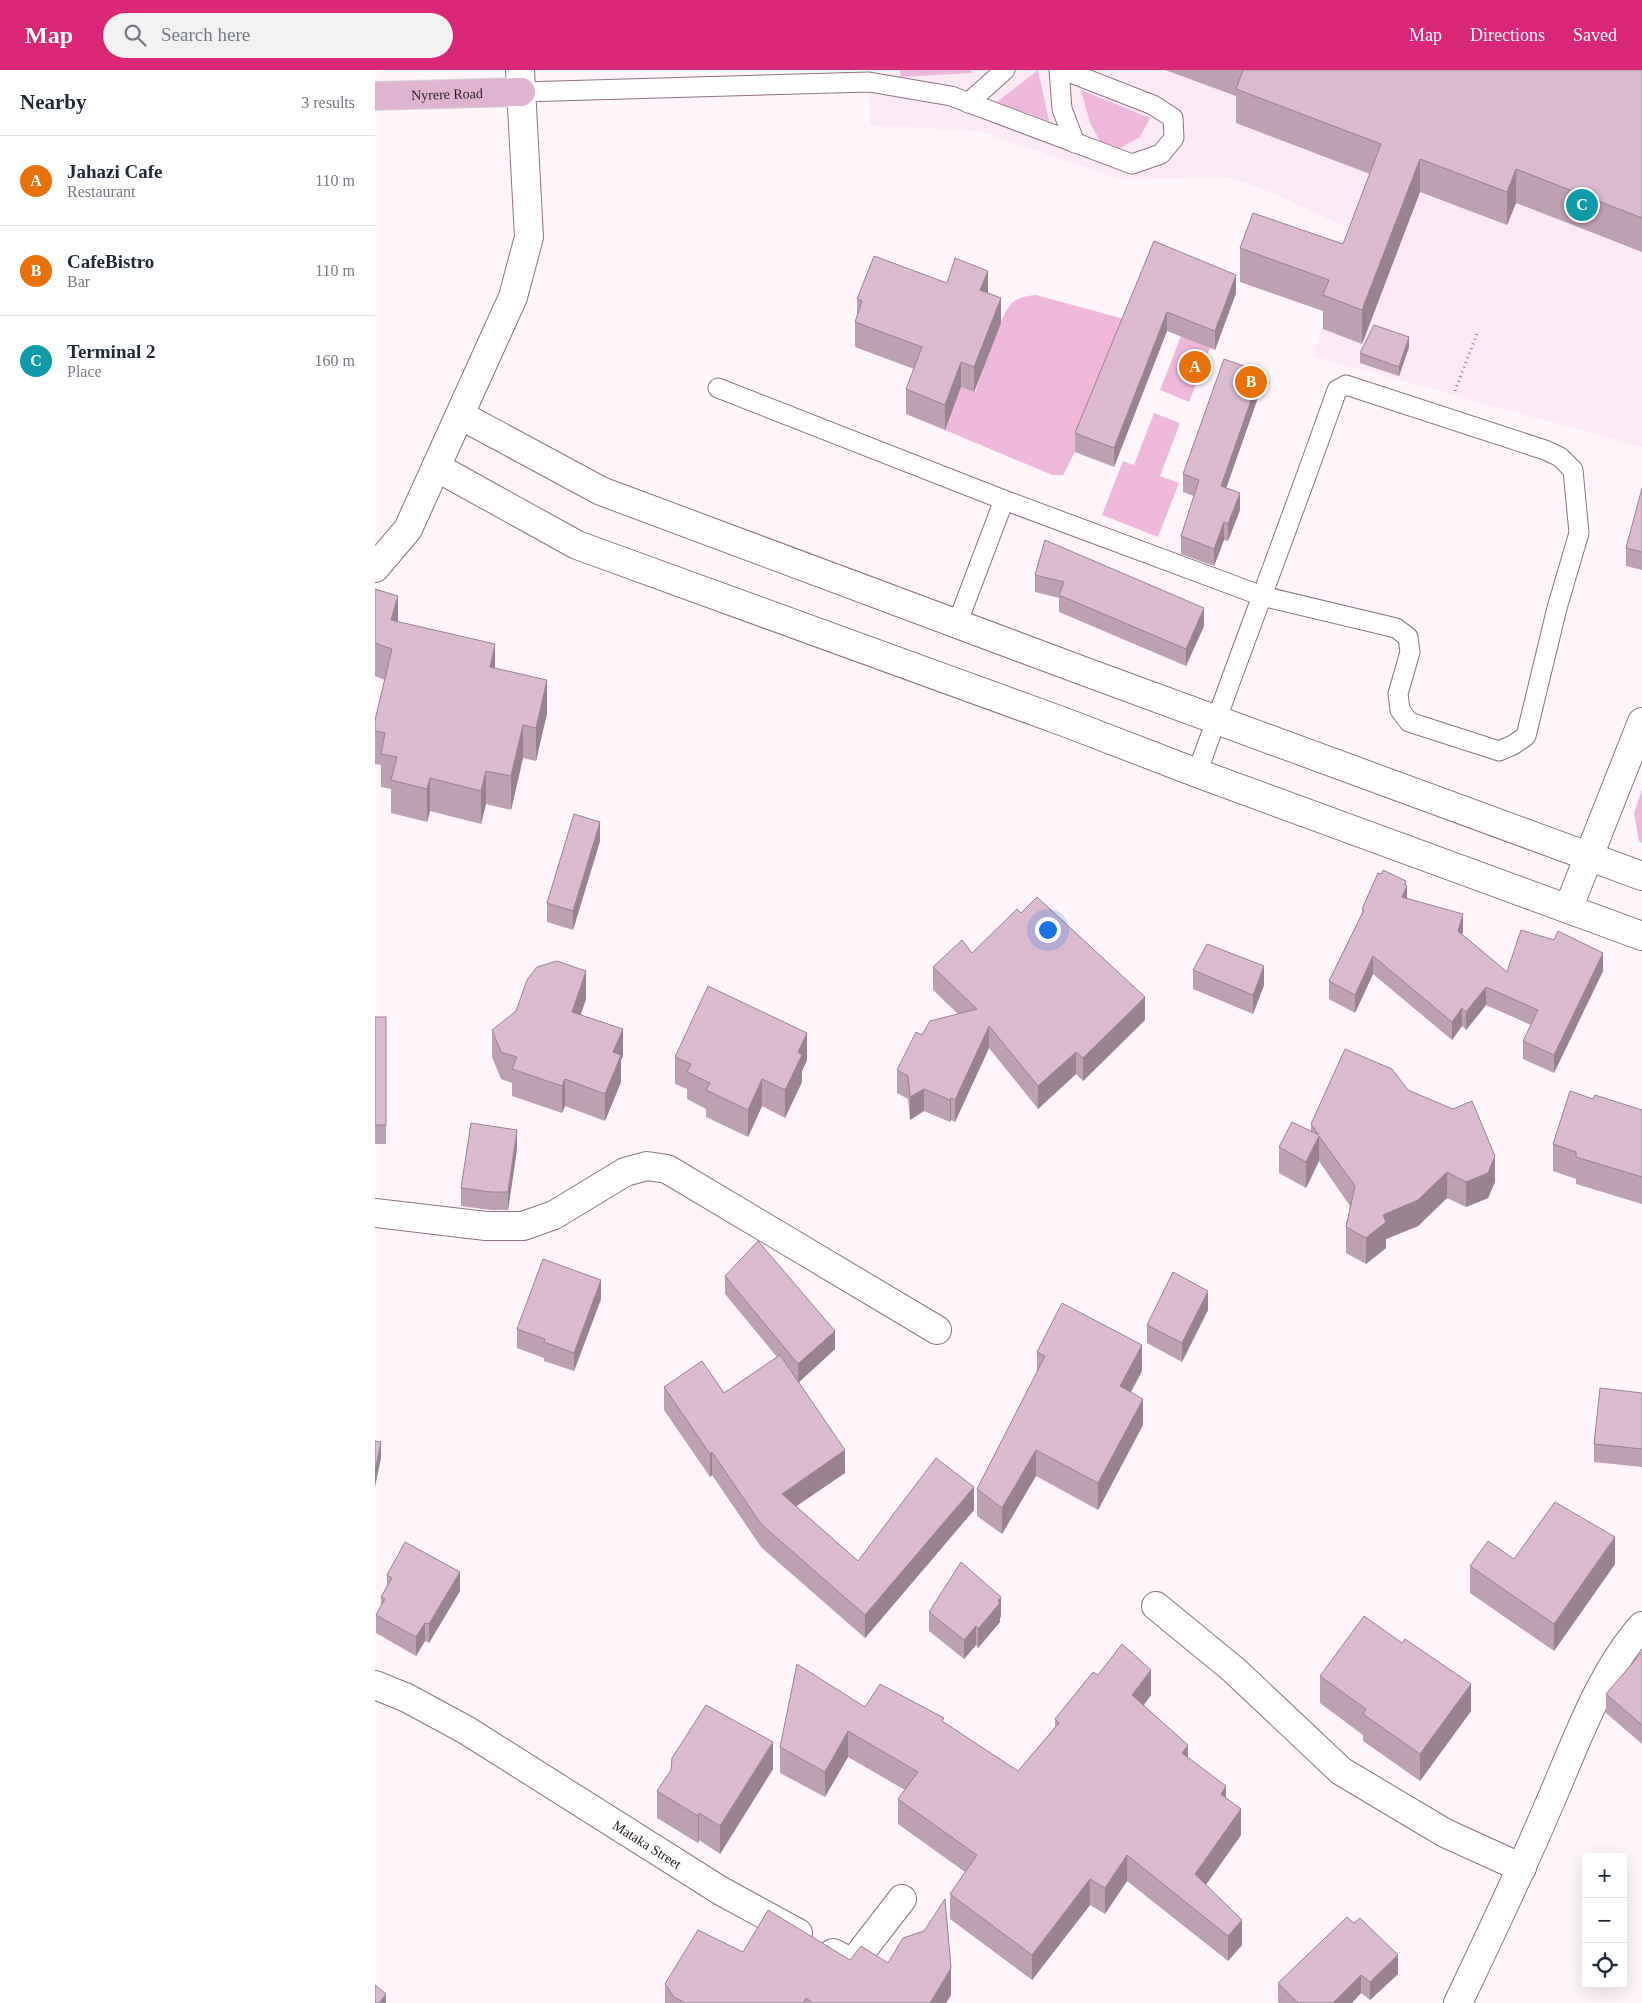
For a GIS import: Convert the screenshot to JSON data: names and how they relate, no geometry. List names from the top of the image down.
{
  "streets": {
    "main road": ["Nyrere Road"],
    "street": ["Mataka Street"]
  },
  "page": {
    "header": "Map",
    "search": "Search here",
    "nav": ["Map", "Directions", "Saved"],
    "heading": ["Nearby", "3 results"],
    "list": [
      {
        "mark": "A",
        "name": "Jahazi Cafe",
        "note": "Restaurant",
        "value": "110 m"
      },
      {
        "mark": "B",
        "name": "CafeBistro",
        "note": "Bar",
        "value": "110 m"
      },
      {
        "mark": "C",
        "name": "Terminal 2",
        "note": "Place",
        "value": "160 m"
      }
    ],
    "pins": ["C", "A", "B"],
    "map_buttons": ["+", "−"]
  }
}
